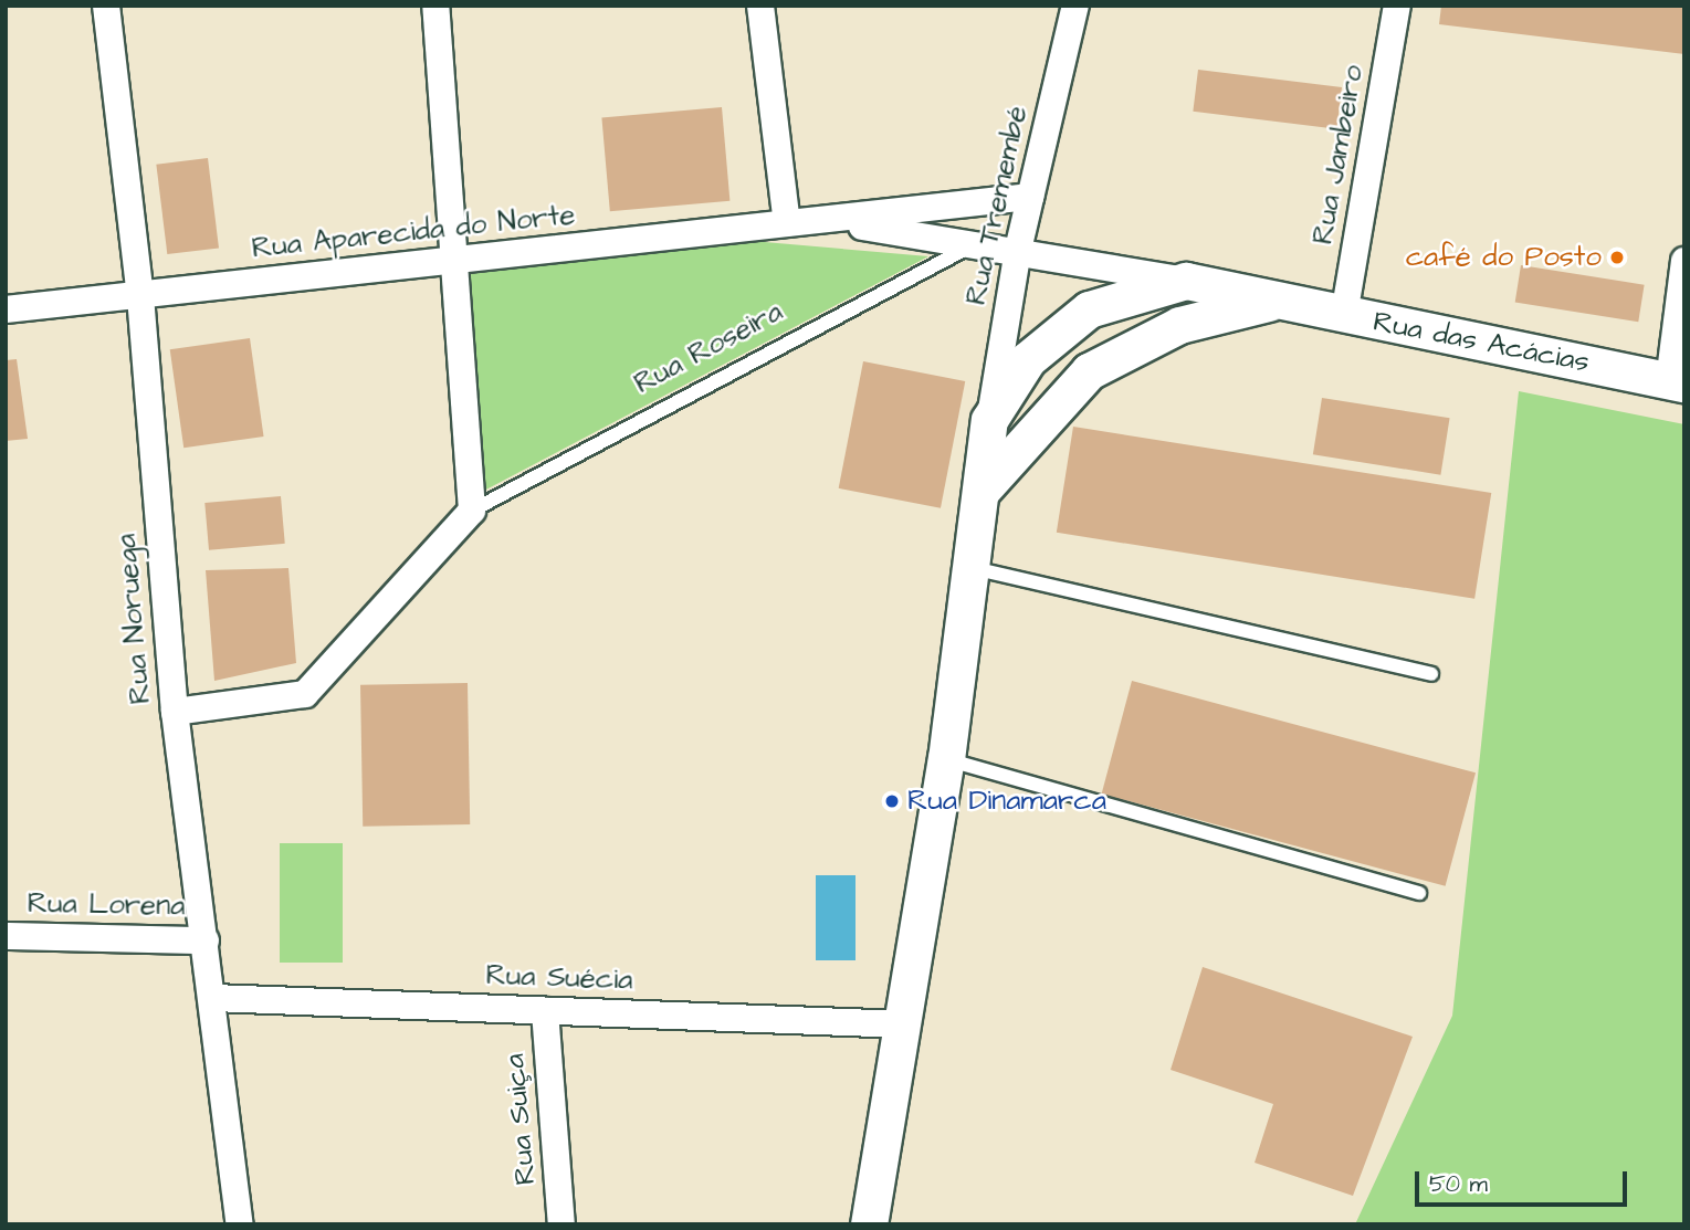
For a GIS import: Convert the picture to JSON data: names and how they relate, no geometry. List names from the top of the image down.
{
  "streets": {
    "main road": ["Rua das Acácias"],
    "street": [
      "Rua Jambeiro",
      "Rua Tremembé",
      "Rua Aparecida do Norte",
      "Rua Roseira",
      "Rua Noruega",
      "Rua Lorena",
      "Rua Suécia",
      "Rua Suiça"
    ]
  },
  "crossings": [
    ["Rua Jambeiro", "Rua das Acácias"],
    ["Rua Tremembé", "Rua Aparecida do Norte"],
    ["Rua Tremembé", "Rua das Acácias"],
    ["Rua Aparecida do Norte", "Rua das Acácias"],
    ["Rua Aparecida do Norte", "Rua Roseira"],
    ["Rua Aparecida do Norte", "Rua Noruega"],
    ["Rua Roseira", "Rua Noruega"],
    ["Rua Noruega", "Rua Lorena"],
    ["Rua Noruega", "Rua Suécia"],
    ["Rua Suécia", "Rua Suiça"]
  ],
  "places": ["café do Posto", "Rua Dinamarca"],
  "scale_bar": "50 m"
}
